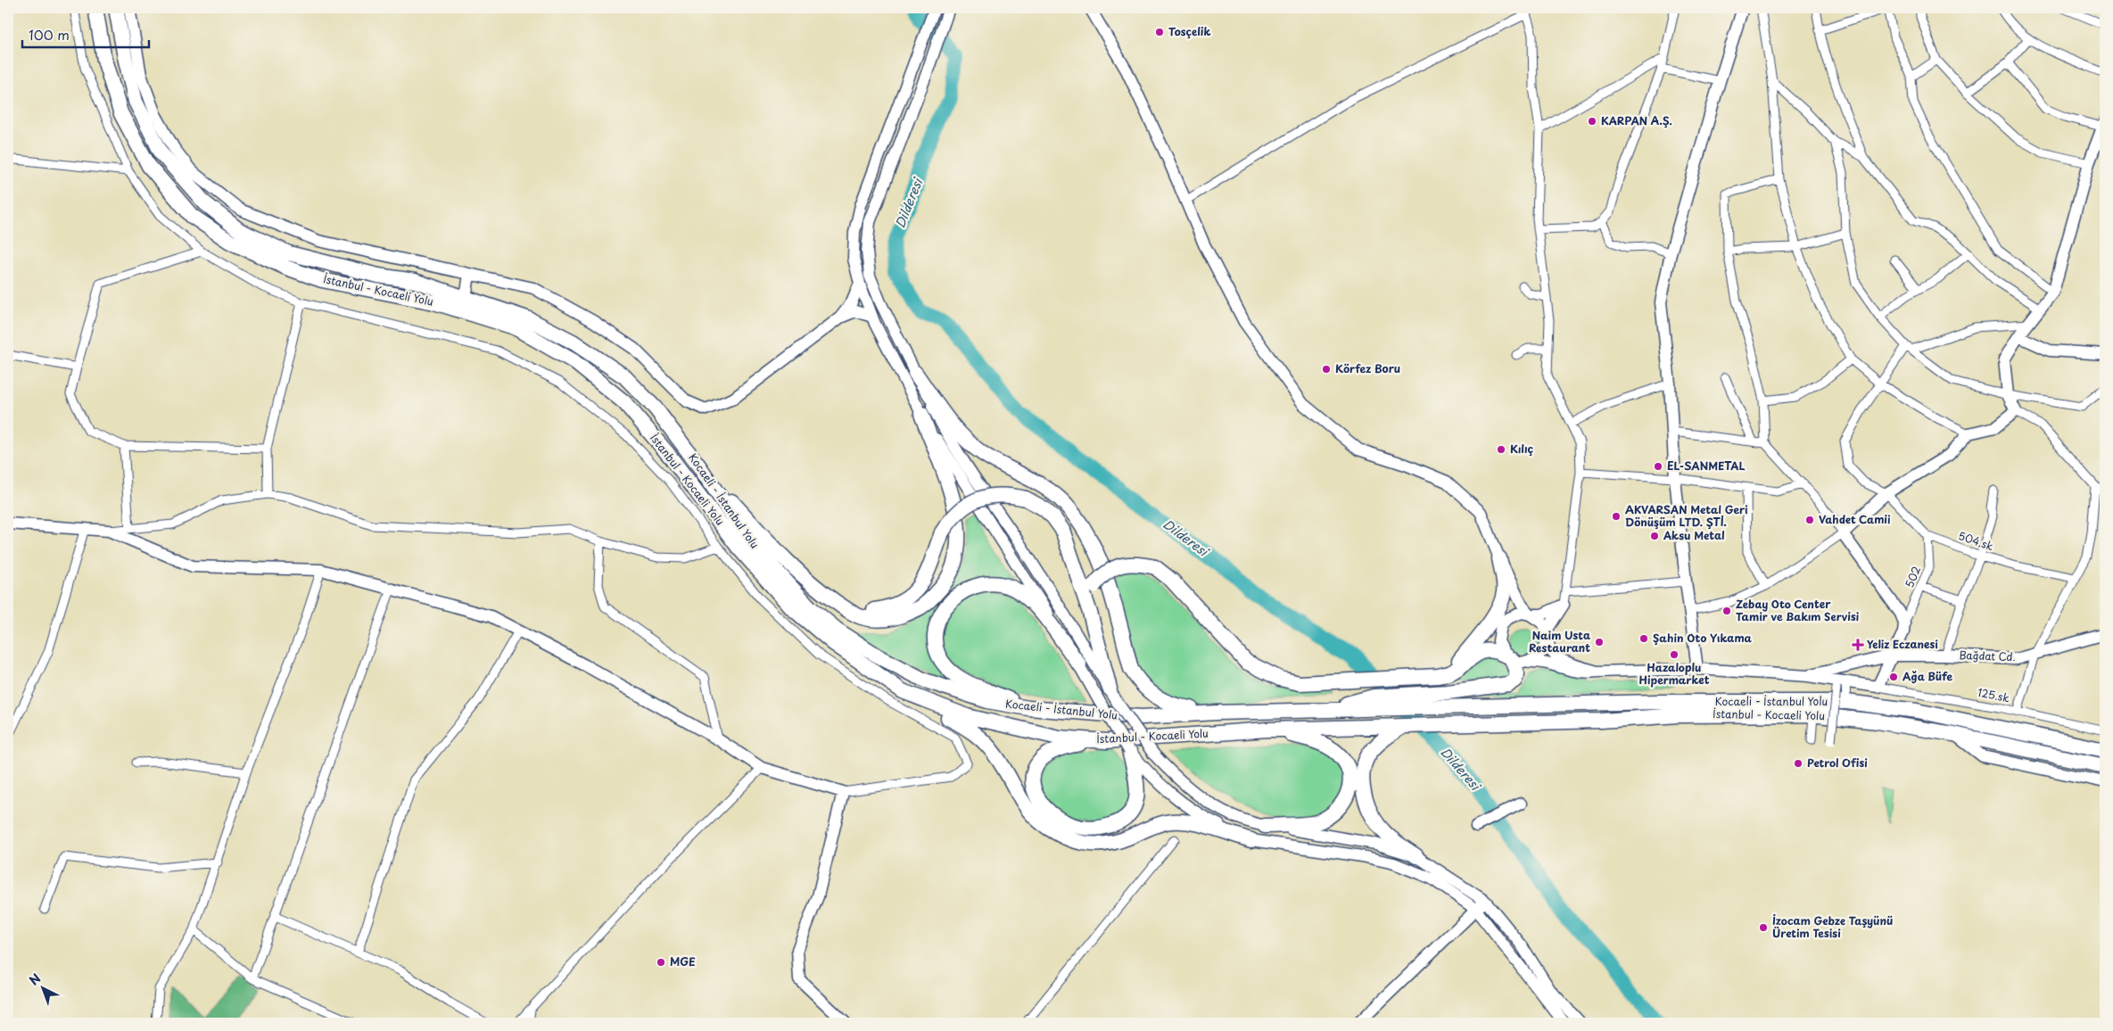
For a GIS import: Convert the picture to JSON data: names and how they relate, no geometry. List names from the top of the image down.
{
  "streets": {
    "highway": ["İstanbul - Kocaeli Yolu", "Kocaeli - İstanbul Yolu"],
    "main road": ["Bağdat Cd."],
    "street": ["504.sk", "502", "125.sk"]
  },
  "crossings": [
    ["504.sk", "502"]
  ],
  "water": ["Dilderesi"],
  "places": {
    "other": [
      "Tosçelik",
      "KARPAN A.Ş.",
      "Körfez Boru",
      "Kılıç",
      "EL-SANMETAL",
      "AKVARSAN Metal Geri Dönüşüm LTD. ŞTİ.",
      "Vahdet Camii",
      "Aksu Metal",
      "Zebay Oto Center Tamir ve Bakım Servisi",
      "Şahin Oto Yıkama",
      "Naim Usta Restaurant",
      "Hazaloplu Hipermarket",
      "Ağa Büfe",
      "Petrol Ofisi",
      "İzocam Gebze Taşyünü Üretim Tesisi",
      "MGE"
    ],
    "health": ["Yeliz Eczanesi"]
  },
  "scale_bar": "100 m",
  "north": "top left"
}
